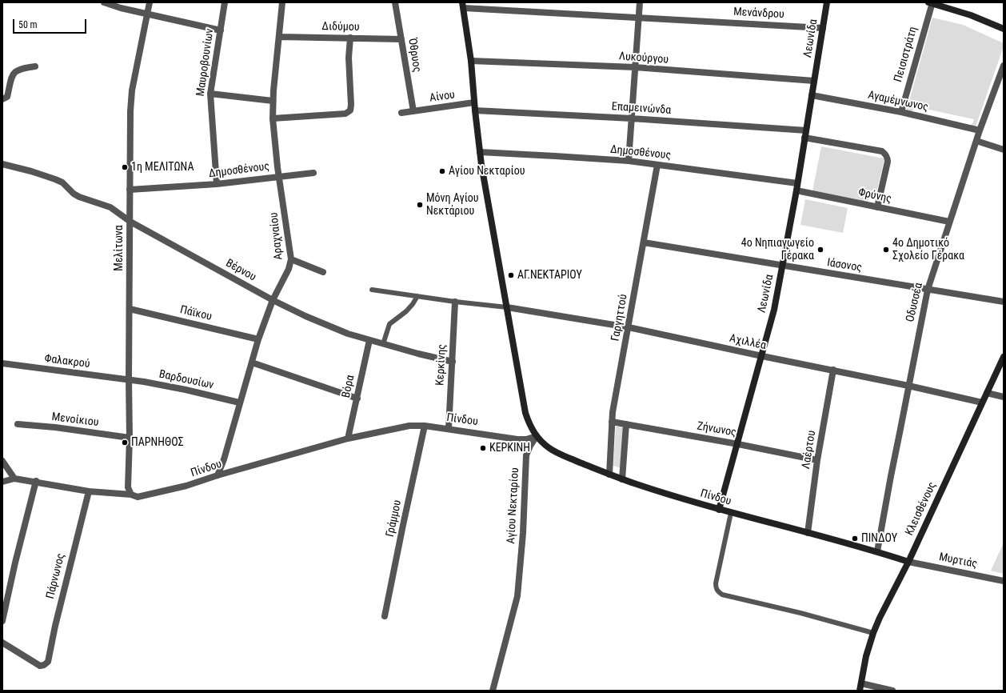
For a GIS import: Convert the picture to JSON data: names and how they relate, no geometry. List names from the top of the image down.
{
  "streets": {
    "street": [
      "Μενάνδρου",
      "Διδύμου",
      "Λεωνίδα",
      "Πεισιστράτη",
      "Όθρυος",
      "Λυκούργου",
      "Μαυροβουνίων",
      "Αίνου",
      "Αγαμέμνωνος",
      "Επαμεινώνδα",
      "Δημοσθένους",
      "Φρύνης",
      "Αραχναίου",
      "Μελίτωνα",
      "Ιάσονος",
      "Βέρνου",
      "Οδυσσέα",
      "Πάϊκου",
      "Γαργηττού",
      "Αχιλλέα",
      "Φαλακρού",
      "Κερκίνης",
      "Βαρδουσίων",
      "Βόρα",
      "Μενοίκιου",
      "Πίνδου",
      "Ζήνωνος",
      "Λαέρτου",
      "Αγίου Νεκταρίου",
      "Κλεισθένους",
      "Γράμμου",
      "Μυρτιάς",
      "Πάρνωνος"
    ]
  },
  "crossings": [
    ["Μενάνδρου", "Λεωνίδα"],
    ["Διδύμου", "Όθρυος"],
    ["Διδύμου", "Αραχναίου"],
    ["Λεωνίδα", "Λυκούργου"],
    ["Λεωνίδα", "Αγαμέμνωνος"],
    ["Λεωνίδα", "Επαμεινώνδα"],
    ["Λεωνίδα", "Δημοσθένους"],
    ["Λεωνίδα", "Φρύνης"],
    ["Λεωνίδα", "Ιάσονος"],
    ["Λεωνίδα", "Αχιλλέα"],
    ["Λεωνίδα", "Πίνδου"],
    ["Λεωνίδα", "Ζήνωνος"],
    ["Πεισιστράτη", "Αγαμέμνωνος"],
    ["Όθρυος", "Αίνου"],
    ["Μαυροβουνίων", "Δημοσθένους"],
    ["Αγαμέμνωνος", "Οδυσσέα"],
    ["Δημοσθένους", "Αραχναίου"],
    ["Δημοσθένους", "Μελίτωνα"],
    ["Δημοσθένους", "Γαργηττού"],
    ["Φρύνης", "Οδυσσέα"],
    ["Αραχναίου", "Βέρνου"],
    ["Αραχναίου", "Πάϊκου"],
    ["Αραχναίου", "Βαρδουσίων"],
    ["Αραχναίου", "Πίνδου"],
    ["Μελίτωνα", "Βέρνου"],
    ["Μελίτωνα", "Πάϊκου"],
    ["Μελίτωνα", "Φαλακρού"],
    ["Μελίτωνα", "Βαρδουσίων"],
    ["Μελίτωνα", "Μενοίκιου"],
    ["Μελίτωνα", "Πίνδου"],
    ["Ιάσονος", "Οδυσσέα"],
    ["Ιάσονος", "Γαργηττού"],
    ["Βέρνου", "Κερκίνης"],
    ["Βέρνου", "Βόρα"],
    ["Οδυσσέα", "Αχιλλέα"],
    ["Οδυσσέα", "Πίνδου"],
    ["Γαργηττού", "Αχιλλέα"],
    ["Γαργηττού", "Πίνδου"],
    ["Γαργηττού", "Ζήνωνος"],
    ["Αχιλλέα", "Λαέρτου"],
    ["Αχιλλέα", "Κλεισθένους"],
    ["Φαλακρού", "Βαρδουσίων"],
    ["Κερκίνης", "Πίνδου"],
    ["Βόρα", "Πίνδου"],
    ["Πίνδου", "Λαέρτου"],
    ["Πίνδου", "Αγίου Νεκταρίου"],
    ["Πίνδου", "Κλεισθένους"],
    ["Πίνδου", "Γράμμου"],
    ["Πίνδου", "Μυρτιάς"],
    ["Πίνδου", "Πάρνωνος"],
    ["Ζήνωνος", "Λαέρτου"],
    ["Κλεισθένους", "Μυρτιάς"]
  ],
  "places": [
    "1η ΜΕΛΙΤΩΝΑ",
    "Αγίου Νεκταρίου",
    "Μόνη Αγίου Νεκτάριου",
    "4ο Νηπιαγωγείο Γέρακα",
    "4ο Δημοτικό Σχολείο Γέρακα",
    "ΑΓ.ΝΕΚΤΑΡΙΟΥ",
    "ΠΑΡΝΗΘΟΣ",
    "ΚΕΡΚΙΝΗ",
    "ΠΙΝΔΟΥ"
  ],
  "scale_bar": "50 m"
}
